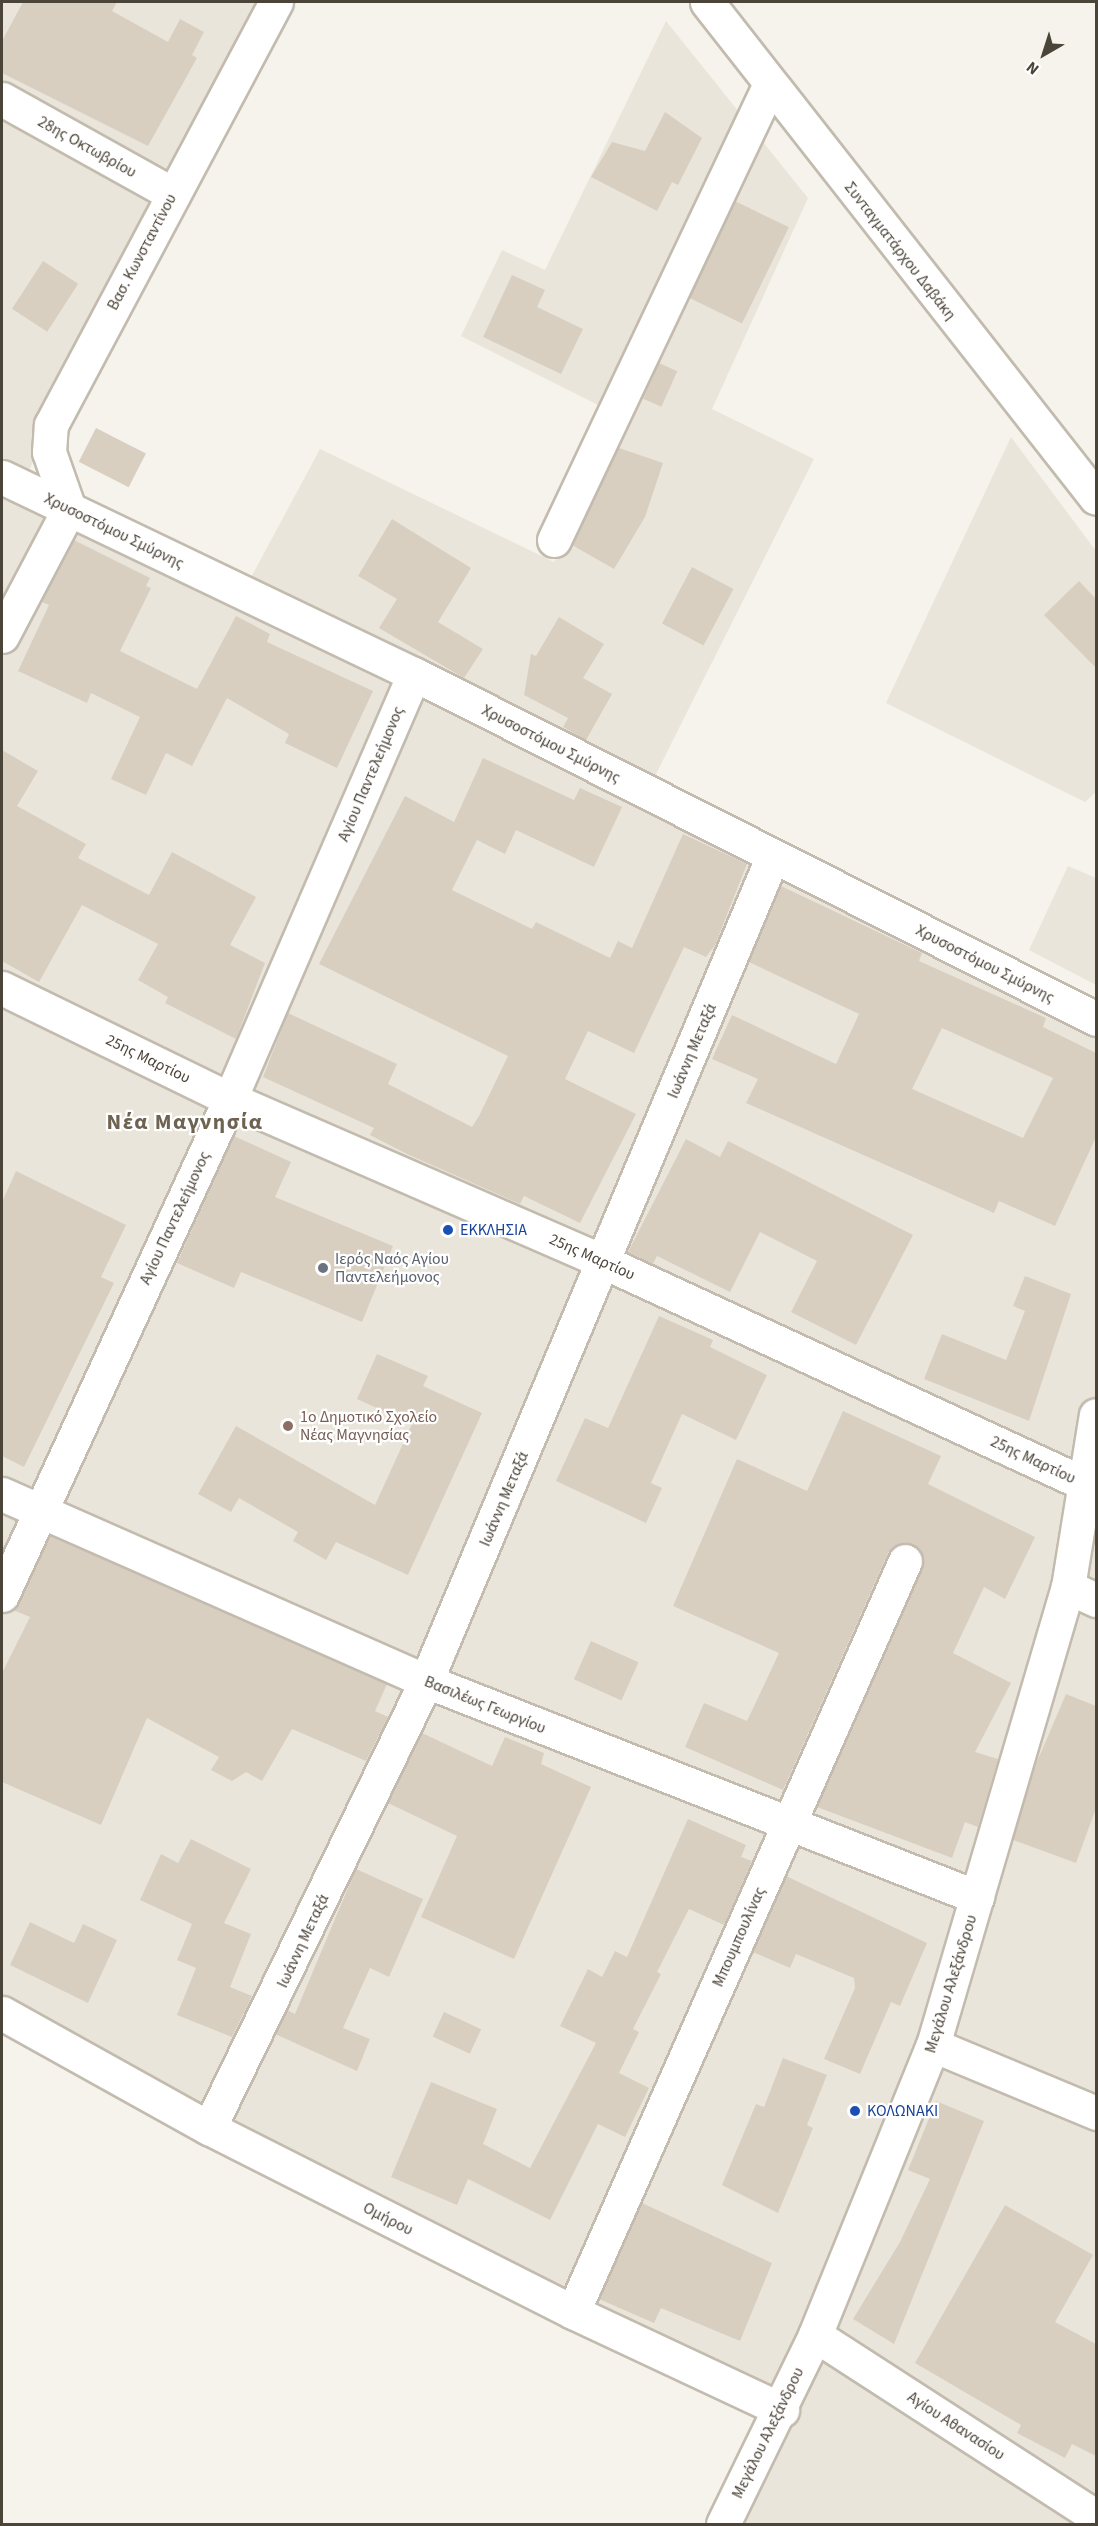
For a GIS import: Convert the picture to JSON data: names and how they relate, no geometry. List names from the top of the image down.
{
  "streets": {
    "street": [
      "28ης Οκτωβρίου",
      "Συνταγματάρχου Δαβάκη",
      "Βασ. Κωνσταντίνου",
      "Χρυσοστόμου Σμύρνης",
      "Αγίου Παντελεήμονος",
      "Ιωάννη Μεταξά",
      "25ης Μαρτίου",
      "Βασιλέως Γεωργίου",
      "Μπουμπουλίνας",
      "Μεγάλου Αλεξάνδρου",
      "Ομήρου",
      "Αγίου Αθανασίου"
    ]
  },
  "crossings": [
    ["28ης Οκτωβρίου", "Βασ. Κωνσταντίνου"],
    ["Βασ. Κωνσταντίνου", "Χρυσοστόμου Σμύρνης"],
    ["Χρυσοστόμου Σμύρνης", "Αγίου Παντελεήμονος"],
    ["Χρυσοστόμου Σμύρνης", "Ιωάννη Μεταξά"],
    ["Αγίου Παντελεήμονος", "25ης Μαρτίου"],
    ["Αγίου Παντελεήμονος", "Βασιλέως Γεωργίου"],
    ["Ιωάννη Μεταξά", "25ης Μαρτίου"],
    ["Ιωάννη Μεταξά", "Βασιλέως Γεωργίου"],
    ["Ιωάννη Μεταξά", "Ομήρου"],
    ["25ης Μαρτίου", "Μεγάλου Αλεξάνδρου"],
    ["Βασιλέως Γεωργίου", "Μπουμπουλίνας"],
    ["Βασιλέως Γεωργίου", "Μεγάλου Αλεξάνδρου"],
    ["Μπουμπουλίνας", "Ομήρου"],
    ["Μεγάλου Αλεξάνδρου", "Ομήρου"],
    ["Μεγάλου Αλεξάνδρου", "Αγίου Αθανασίου"]
  ],
  "districts": ["Νέα Μαγνησία"],
  "places": [
    "ΕΚΚΛΗΣΙΑ",
    "Ιερός Ναός Αγίου Παντελεήμονος",
    "1ο Δημοτικό Σχολείο Νέας Μαγνησίας",
    "ΚΟΛΩΝΑΚΙ"
  ],
  "north": "bottom left"
}
